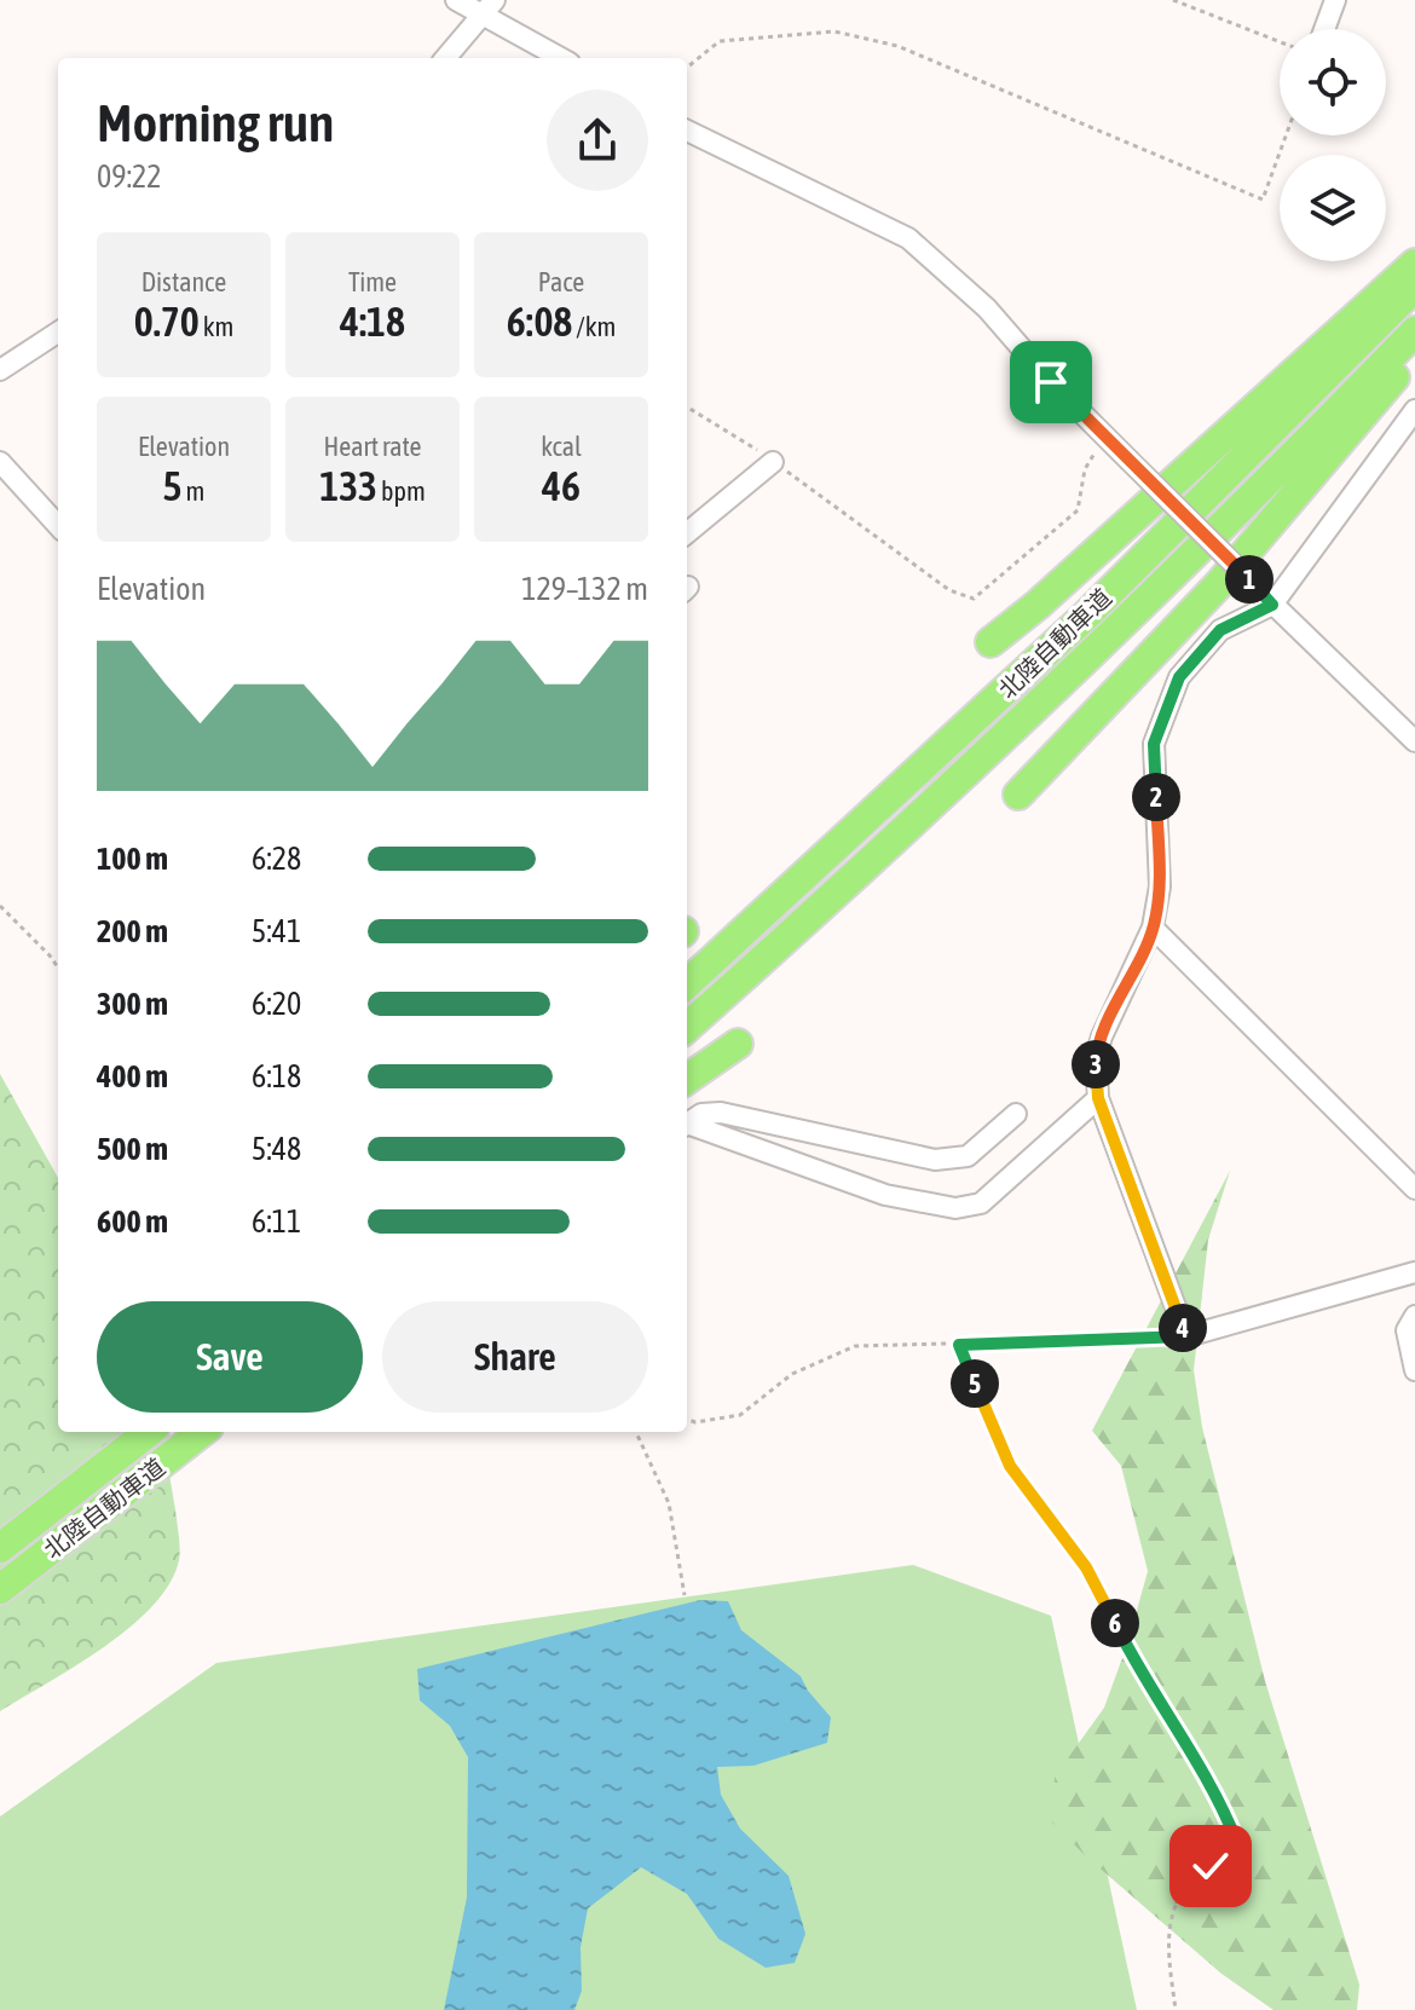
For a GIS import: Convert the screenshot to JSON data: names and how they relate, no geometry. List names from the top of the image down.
{
  "streets": {
    "highway": ["北陸自動車道"]
  },
  "page": {
    "heading": ["Morning run", "09:22"],
    "stats": [
      ["Distance", "0.70 km"],
      ["Time", "4:18"],
      ["Pace", "6:08 /km"],
      ["Elevation", "5 m"],
      ["Heart rate", "133 bpm"],
      ["kcal", "46"]
    ],
    "chart": ["Elevation", "129–132 m"],
    "pins": [
      "1",
      "2",
      "3",
      "4",
      "5",
      "6"
    ],
    "list": [
      {
        "name": "100 m",
        "note": "6:28"
      },
      {
        "name": "200 m",
        "note": "5:41"
      },
      {
        "name": "300 m",
        "note": "6:20"
      },
      {
        "name": "400 m",
        "note": "6:18"
      },
      {
        "name": "500 m",
        "note": "5:48"
      },
      {
        "name": "600 m",
        "note": "6:11"
      }
    ],
    "buttons": ["Save", "Share"]
  }
}
